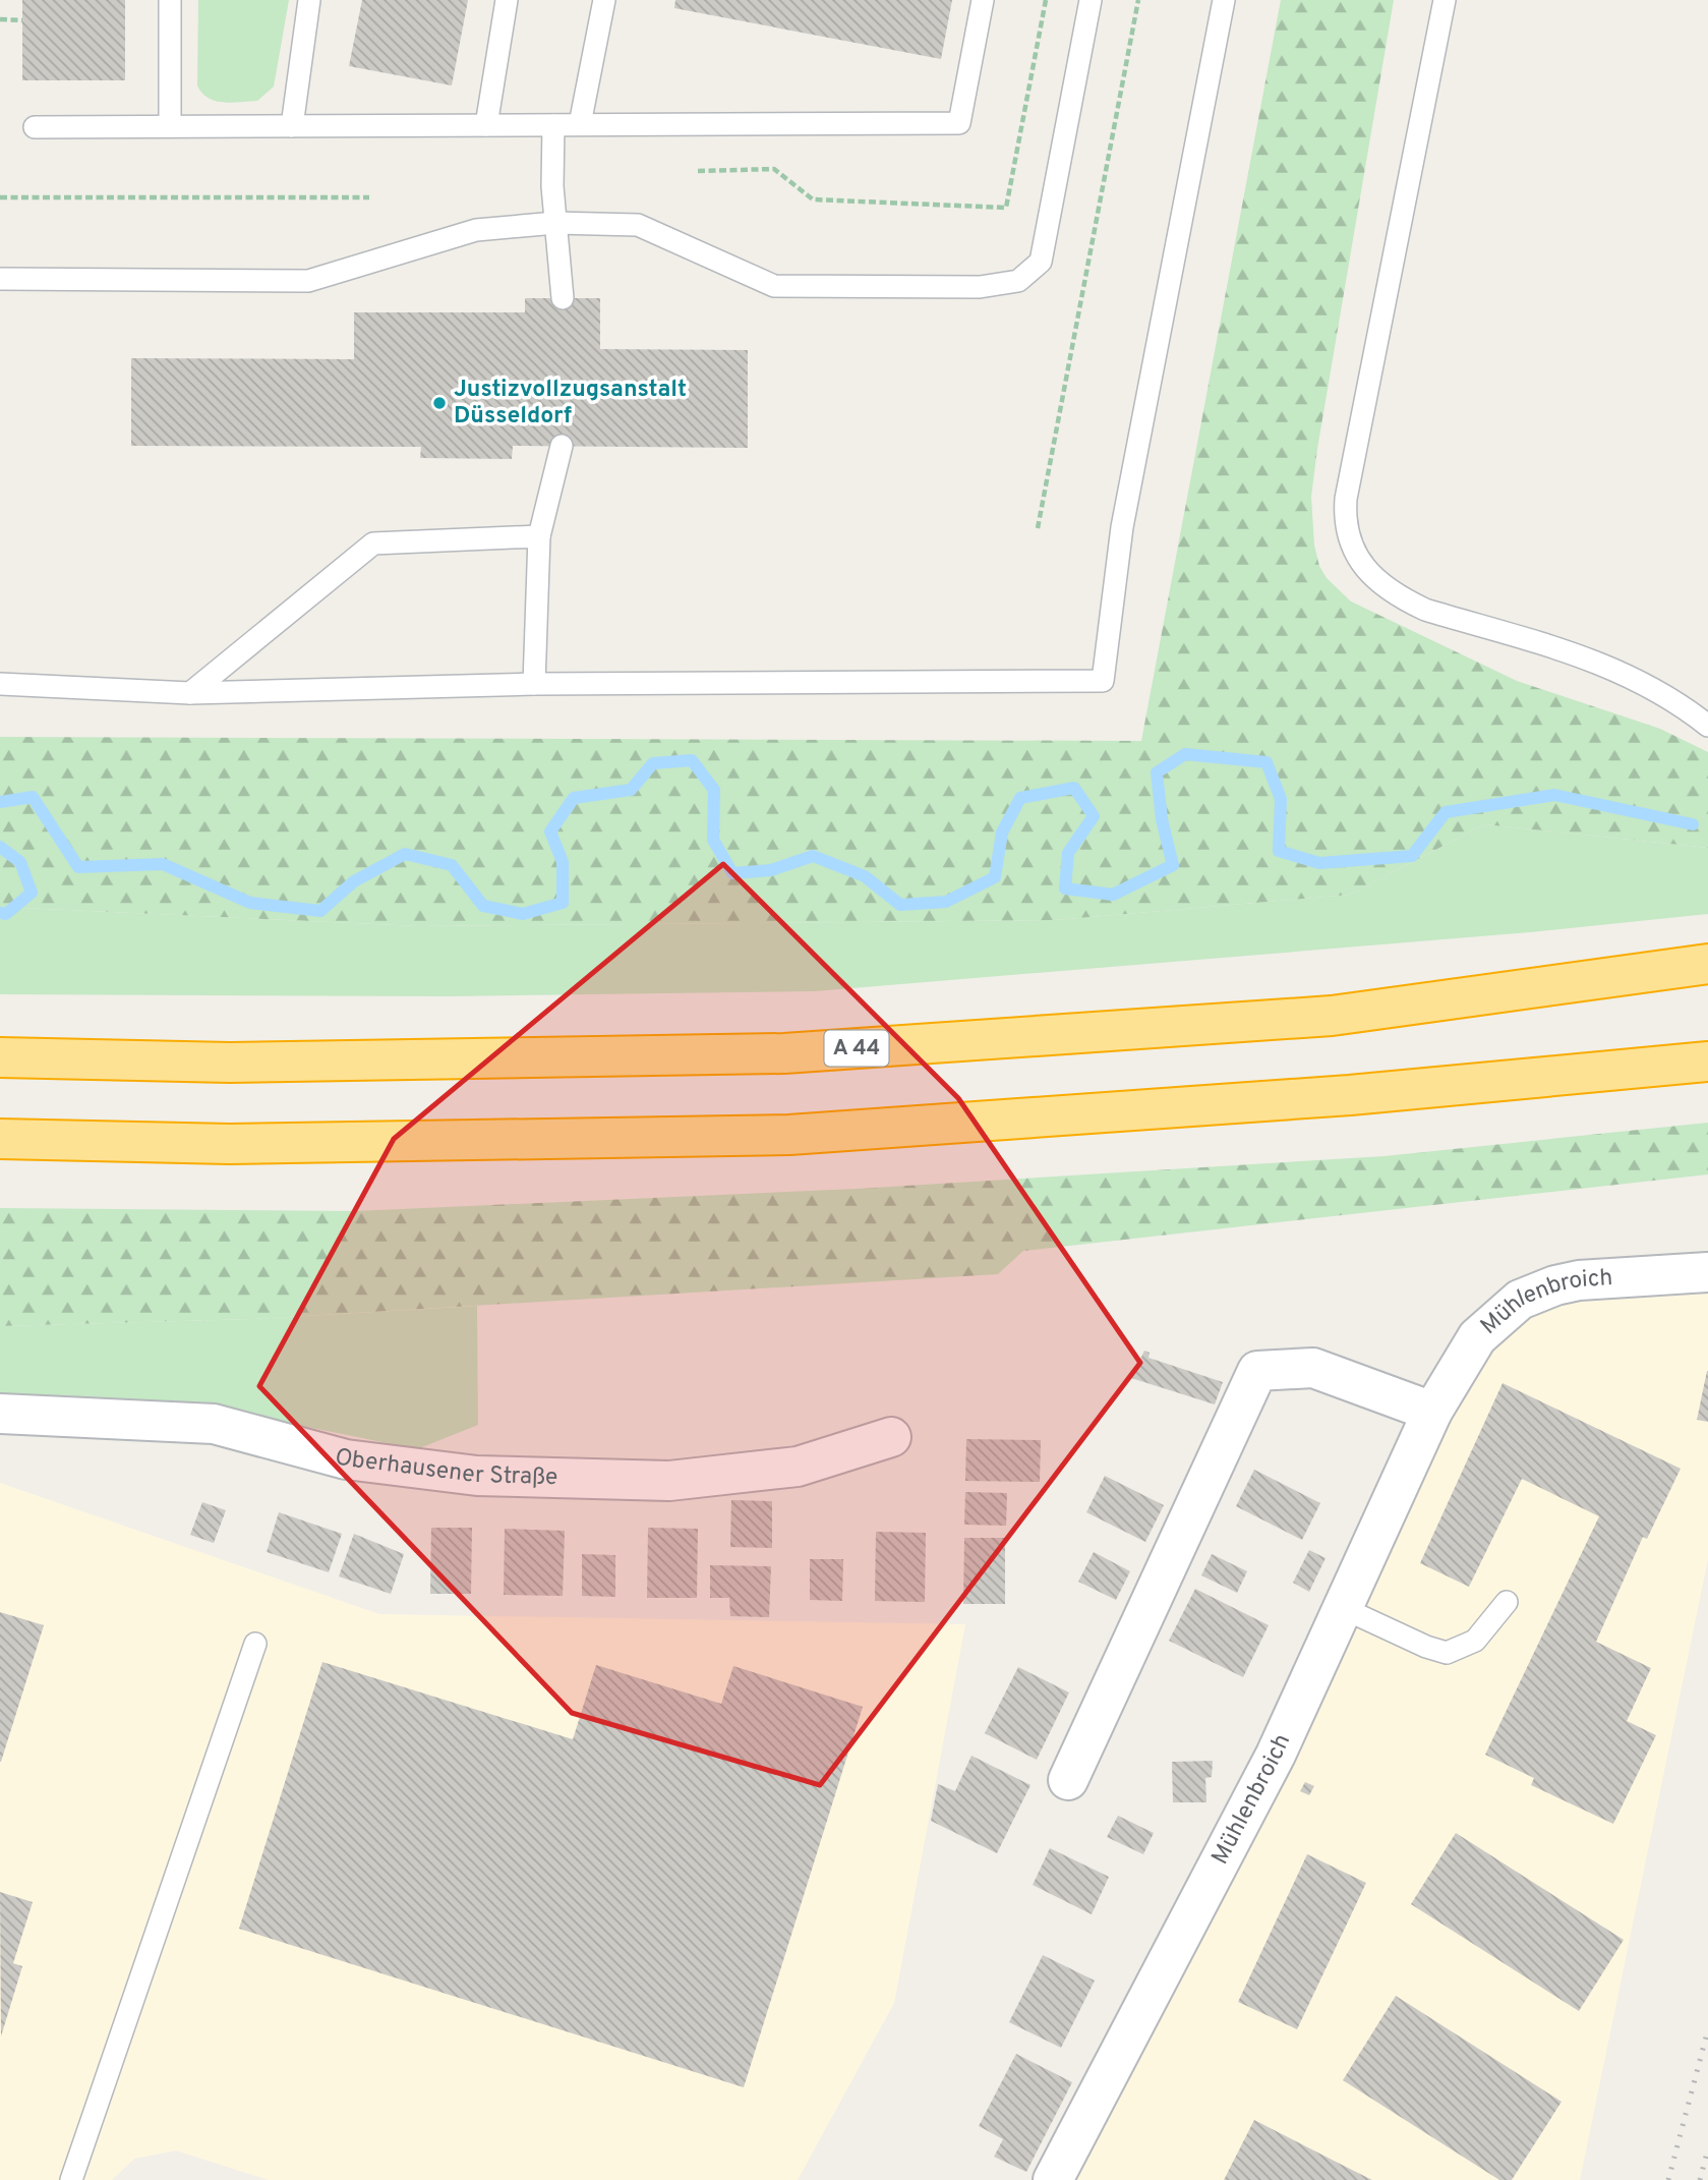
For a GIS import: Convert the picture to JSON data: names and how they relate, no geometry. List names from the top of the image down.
{
  "streets": {
    "highway": ["A 44"],
    "street": ["Mühlenbroich", "Oberhausener Straße"]
  },
  "places": ["Justizvollzugsanstalt Düsseldorf"]
}
